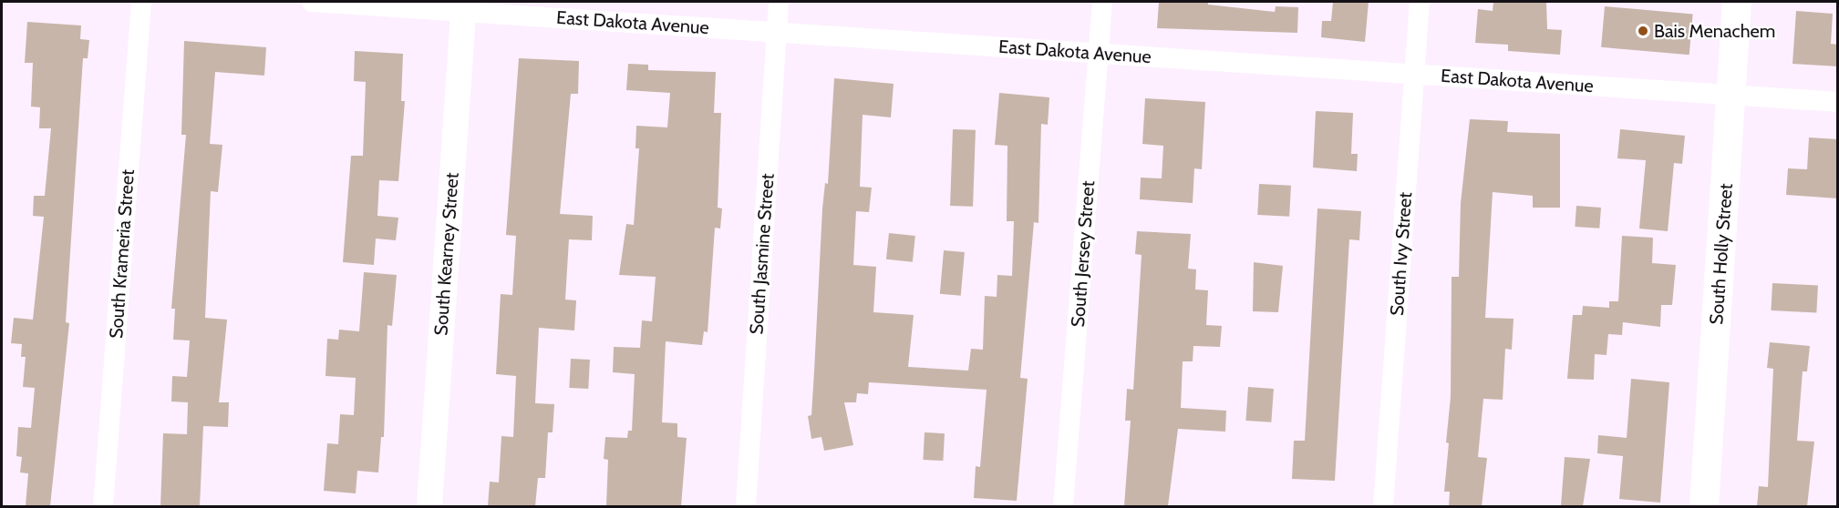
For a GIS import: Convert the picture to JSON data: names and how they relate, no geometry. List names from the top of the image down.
{
  "streets": {
    "main road": ["South Holly Street"],
    "street": [
      "East Dakota Avenue",
      "South Krameria Street",
      "South Kearney Street",
      "South Jasmine Street",
      "South Jersey Street",
      "South Ivy Street"
    ]
  },
  "crossings": [
    ["East Dakota Avenue", "South Kearney Street"],
    ["East Dakota Avenue", "South Jasmine Street"],
    ["East Dakota Avenue", "South Jersey Street"],
    ["East Dakota Avenue", "South Ivy Street"],
    ["East Dakota Avenue", "South Holly Street"]
  ],
  "places": ["Bais Menachem"]
}
